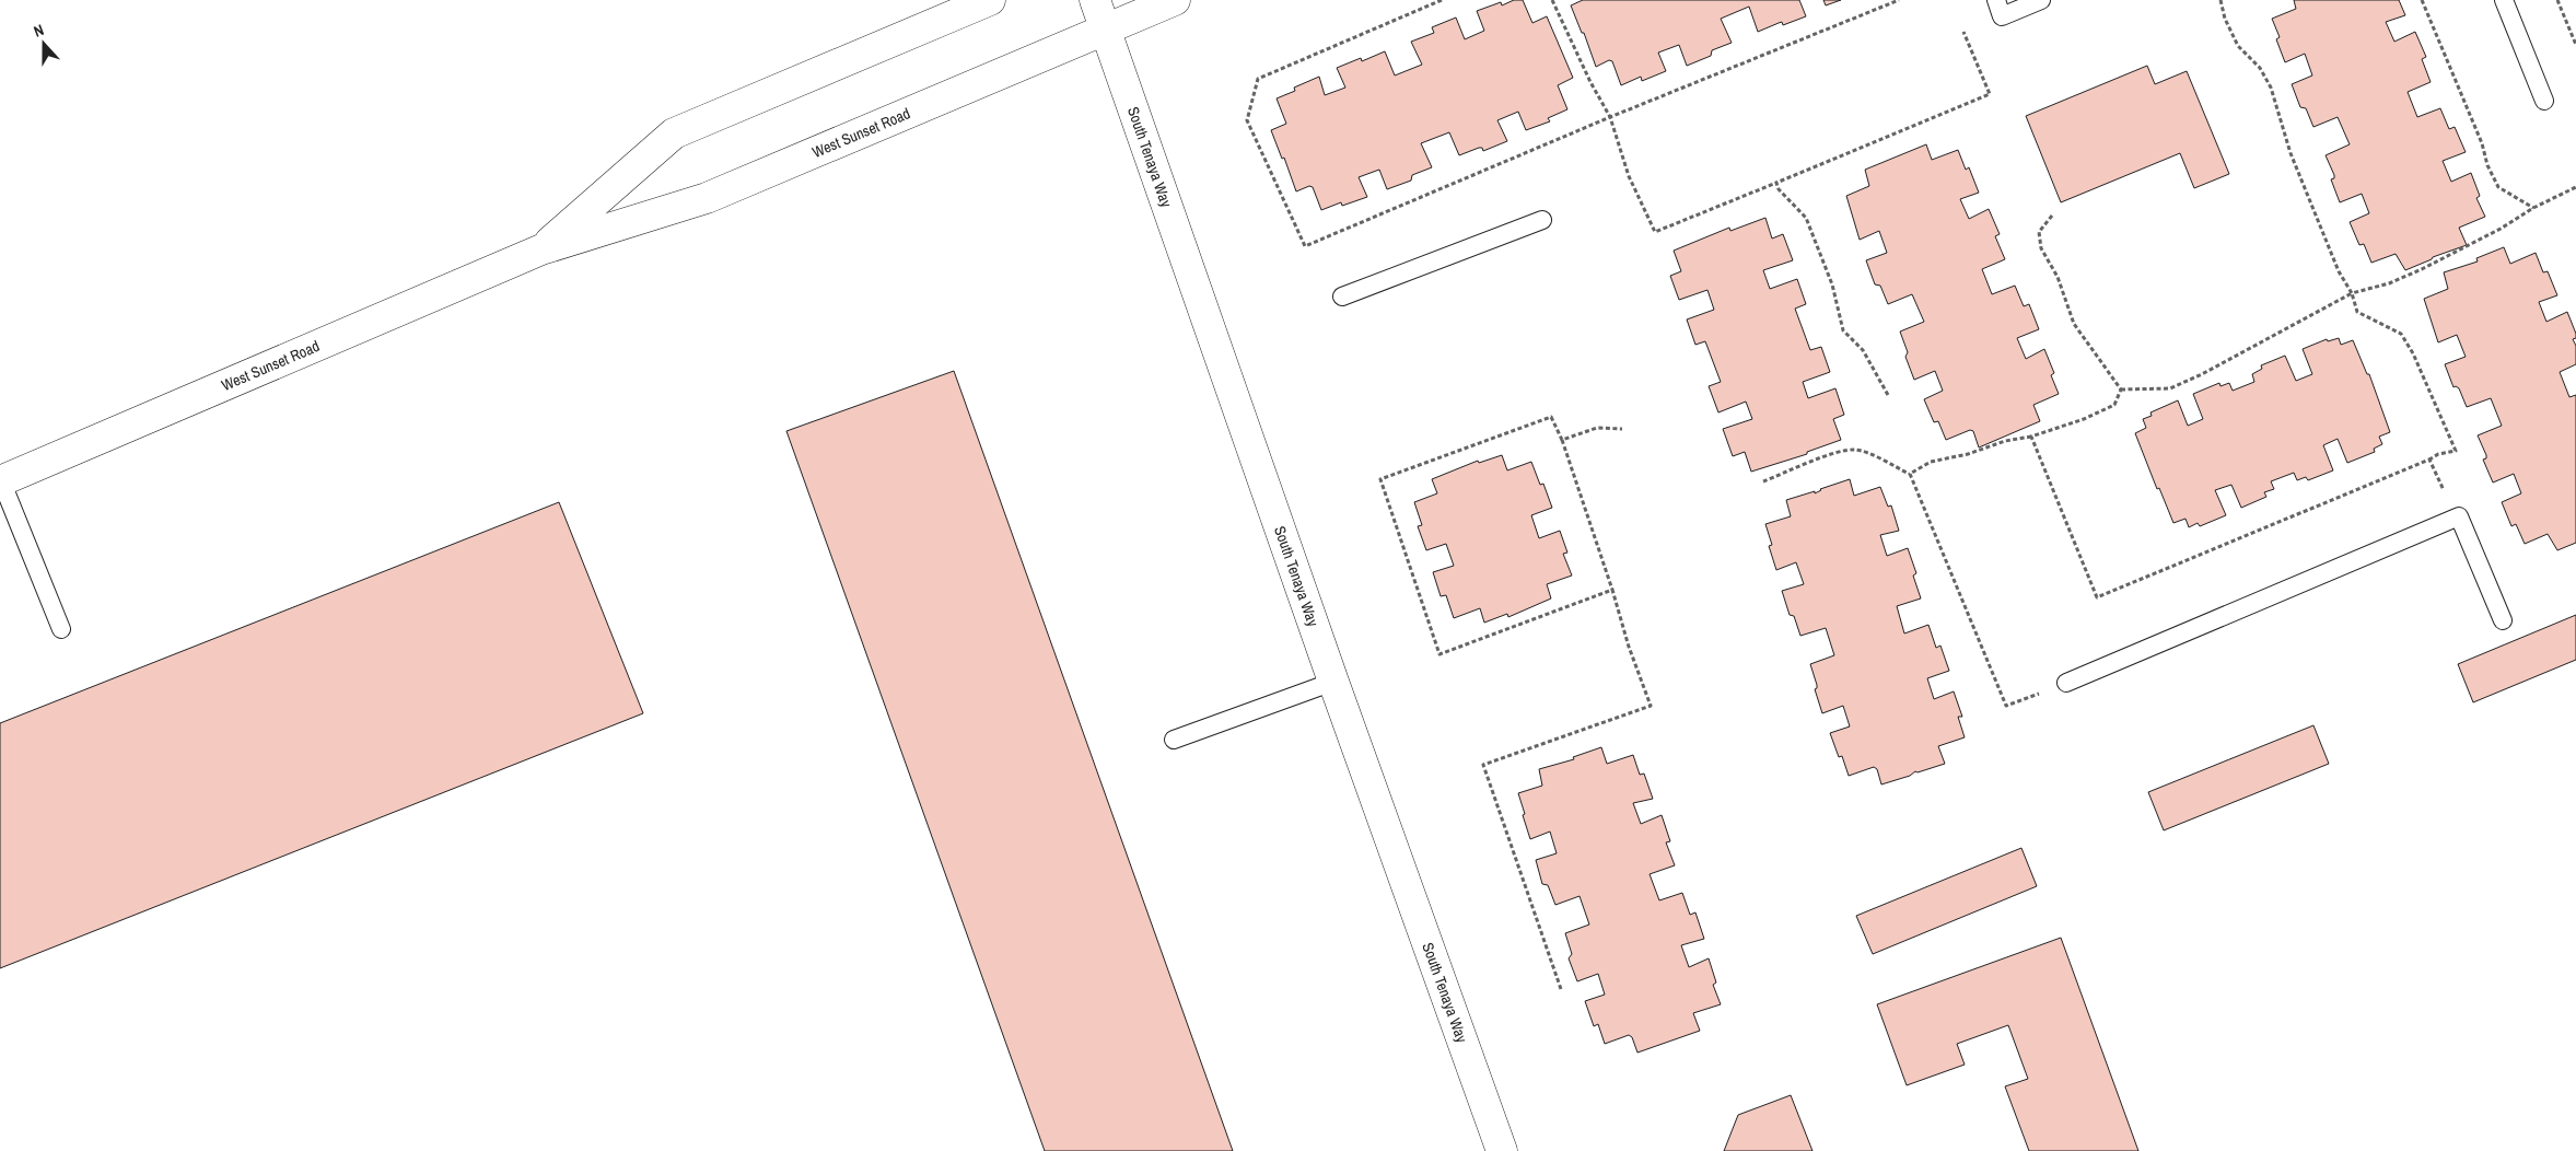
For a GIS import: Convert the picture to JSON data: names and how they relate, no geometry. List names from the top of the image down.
{
  "streets": {
    "main road": ["West Sunset Road", "South Tenaya Way"]
  },
  "crossings": [
    ["West Sunset Road", "South Tenaya Way"]
  ],
  "north": "top"
}
